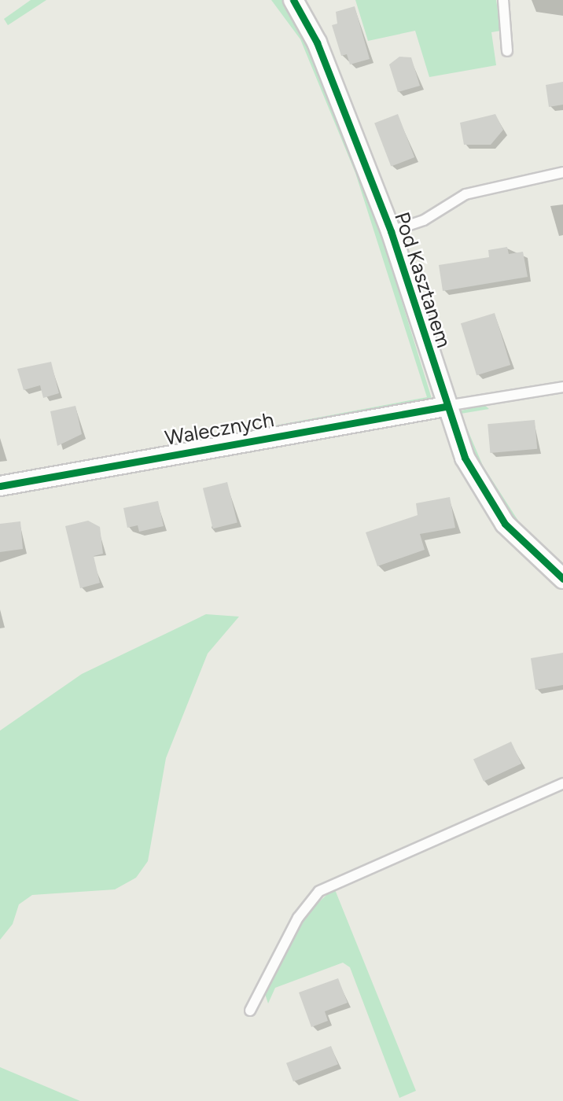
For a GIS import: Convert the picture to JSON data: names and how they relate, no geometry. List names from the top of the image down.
{
  "streets": {
    "street": ["Pod Kasztanem", "Walecznych"]
  },
  "crossings": [
    ["Pod Kasztanem", "Walecznych"]
  ]
}
